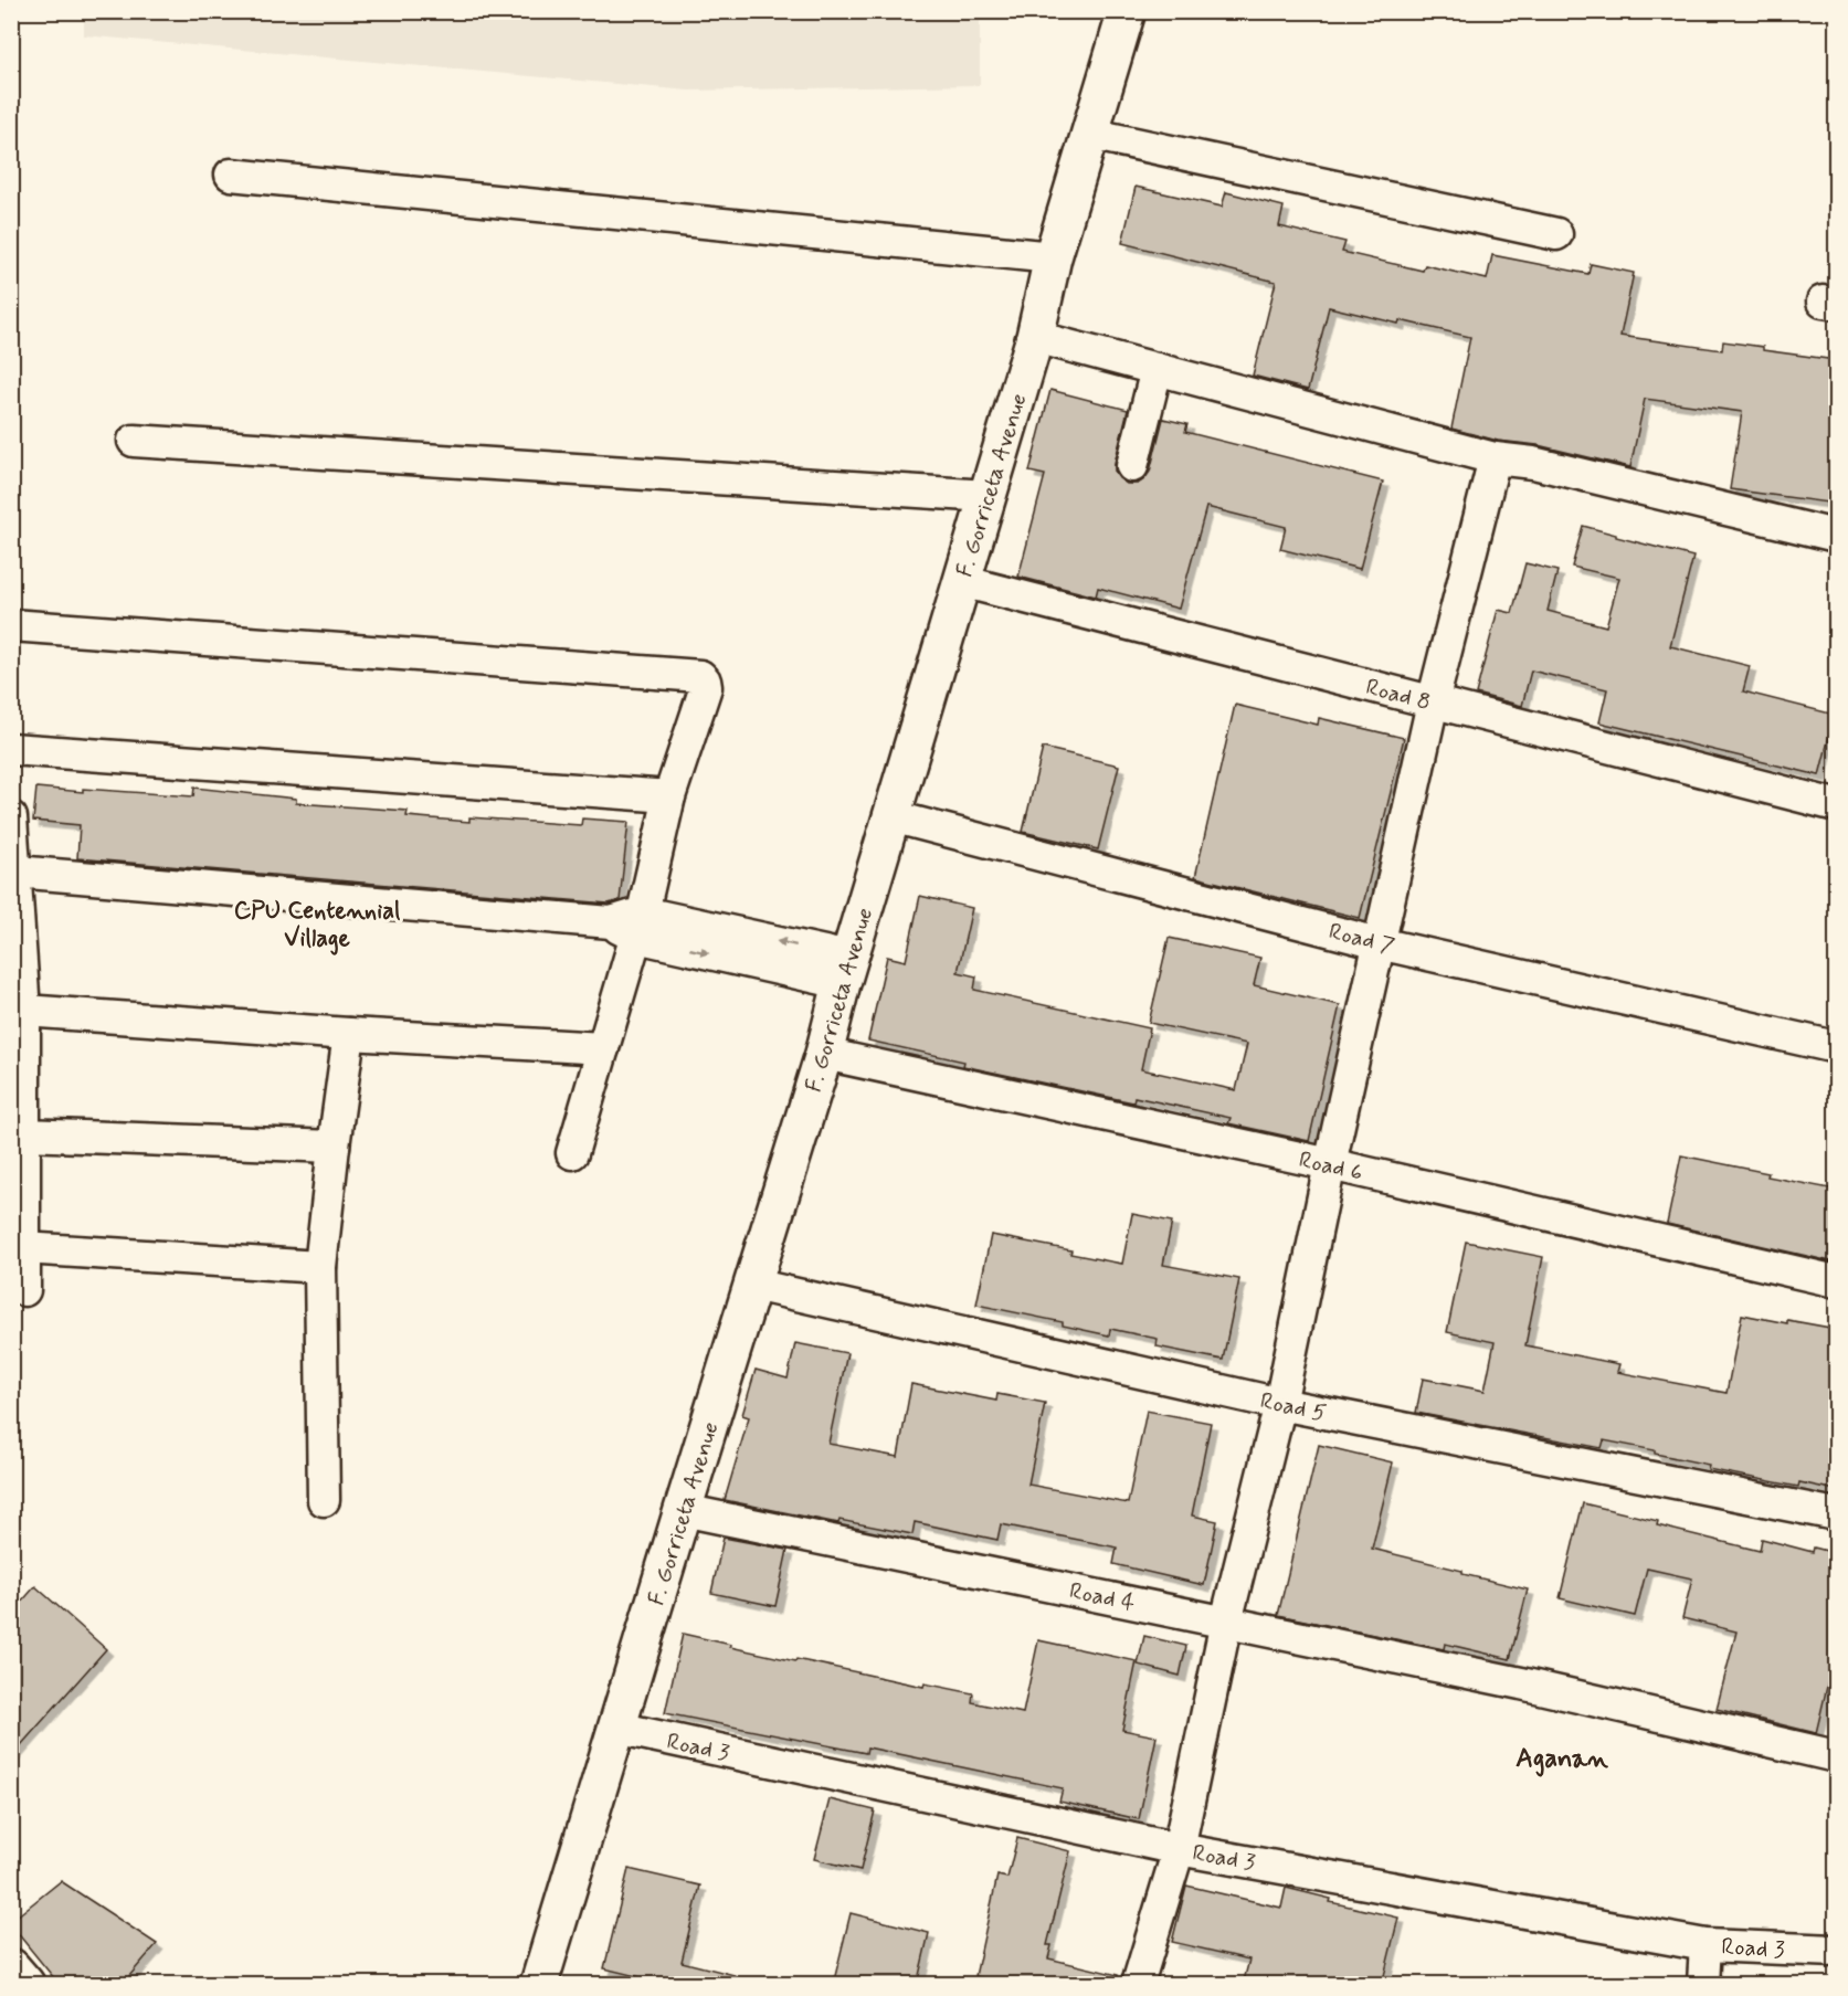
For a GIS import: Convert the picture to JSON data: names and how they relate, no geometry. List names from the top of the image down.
{
  "streets": {
    "main road": ["F. Gorriceta Avenue"],
    "street": [
      "Road 8",
      "Road 7",
      "Road 6",
      "Road 5",
      "Road 4",
      "Road 3"
    ]
  },
  "crossings": [
    ["F. Gorriceta Avenue", "Road 8"],
    ["F. Gorriceta Avenue", "Road 7"],
    ["F. Gorriceta Avenue", "Road 6"],
    ["F. Gorriceta Avenue", "Road 5"],
    ["F. Gorriceta Avenue", "Road 4"],
    ["F. Gorriceta Avenue", "Road 3"]
  ],
  "districts": ["CPU Centennial Village", "Aganan"]
}
